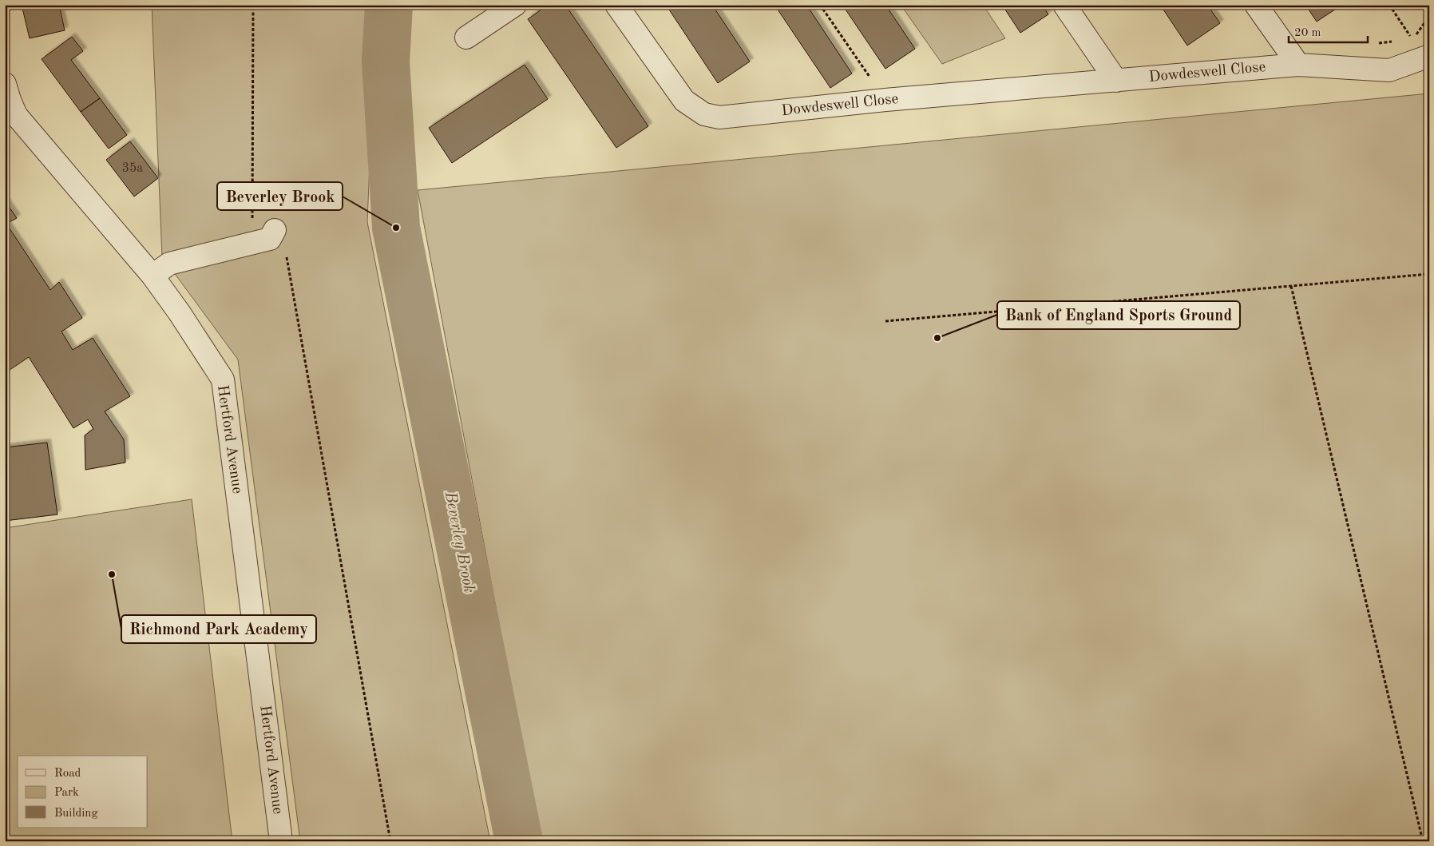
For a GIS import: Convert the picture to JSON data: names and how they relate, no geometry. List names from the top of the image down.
{
  "streets": {
    "street": ["Dowdeswell Close", "Hertford Avenue"]
  },
  "water": ["Beverley Brook"],
  "places": ["Beverley Brook", "Bank of England Sports Ground", "Richmond Park Academy"],
  "house_numbers": ["35a"],
  "legend": ["Road", "Park", "Building"],
  "scale_bar": "20 m"
}
